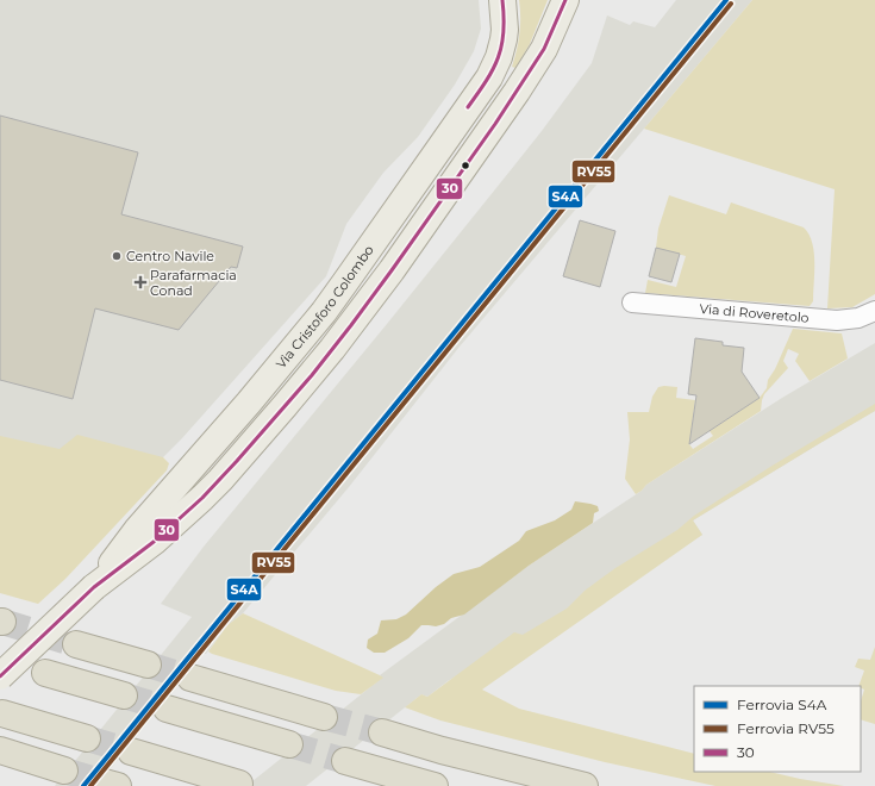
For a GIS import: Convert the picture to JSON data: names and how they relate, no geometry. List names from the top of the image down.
{
  "streets": {
    "main road": ["Via Cristoforo Colombo"],
    "street": ["Via di Roveretolo"]
  },
  "places": {
    "other": ["Centro Navile"],
    "health": ["Parafarmacia Conad"]
  },
  "lines": ["rail line S4A", "transit line 30", "rail line RV55"],
  "legend": ["Ferrovia S4A", "Ferrovia RV55", "30"]
}
